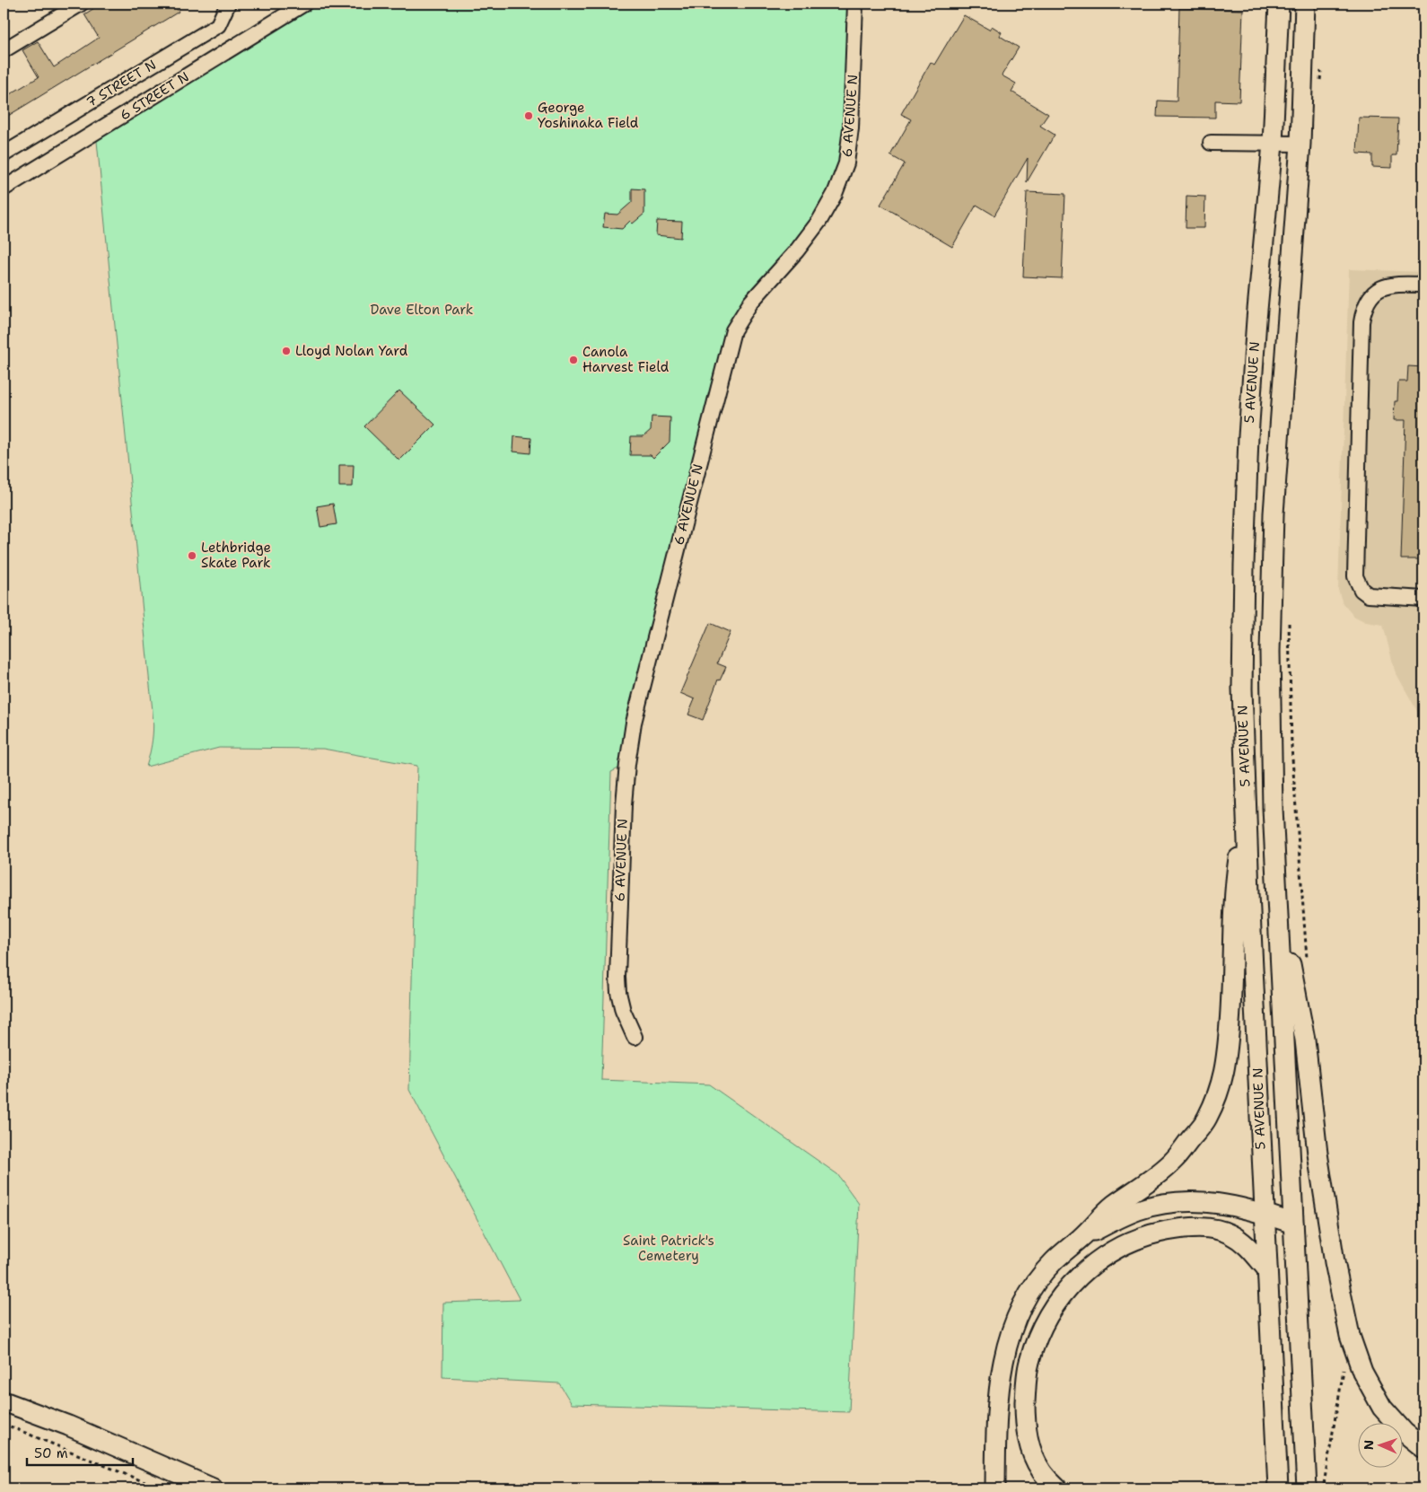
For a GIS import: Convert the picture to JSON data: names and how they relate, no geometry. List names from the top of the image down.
{
  "streets": {
    "main road": ["5 AVENUE N"],
    "street": ["7 STREET N", "6 STREET N", "6 AVENUE N"]
  },
  "parks": ["Dave Elton Park", "Saint Patrick's Cemetery"],
  "places": [
    "George Yoshinaka Field",
    "Lloyd Nolan Yard",
    "Canola Harvest Field",
    "Lethbridge Skate Park"
  ],
  "scale_bar": "50 m",
  "north": "left"
}
